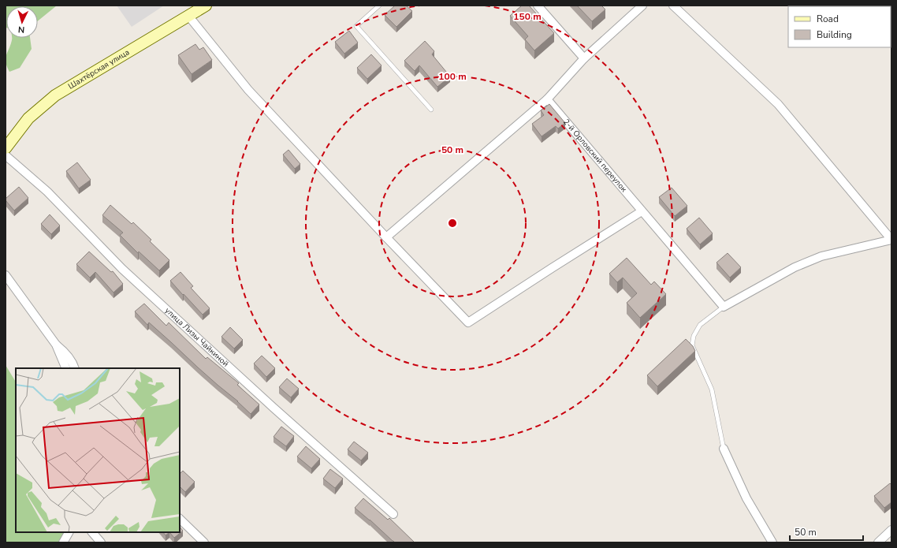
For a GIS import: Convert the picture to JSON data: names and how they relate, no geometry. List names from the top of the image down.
{
  "streets": {
    "street": ["Шахтёрская улица", "2-й Орловский переулок", "улица Лизы Чайкиной"]
  },
  "legend": ["Road", "Building"],
  "scale_bar": "50 m",
  "north": "bottom",
  "rings": ["150 m", "100 m", "50 m"]
}
